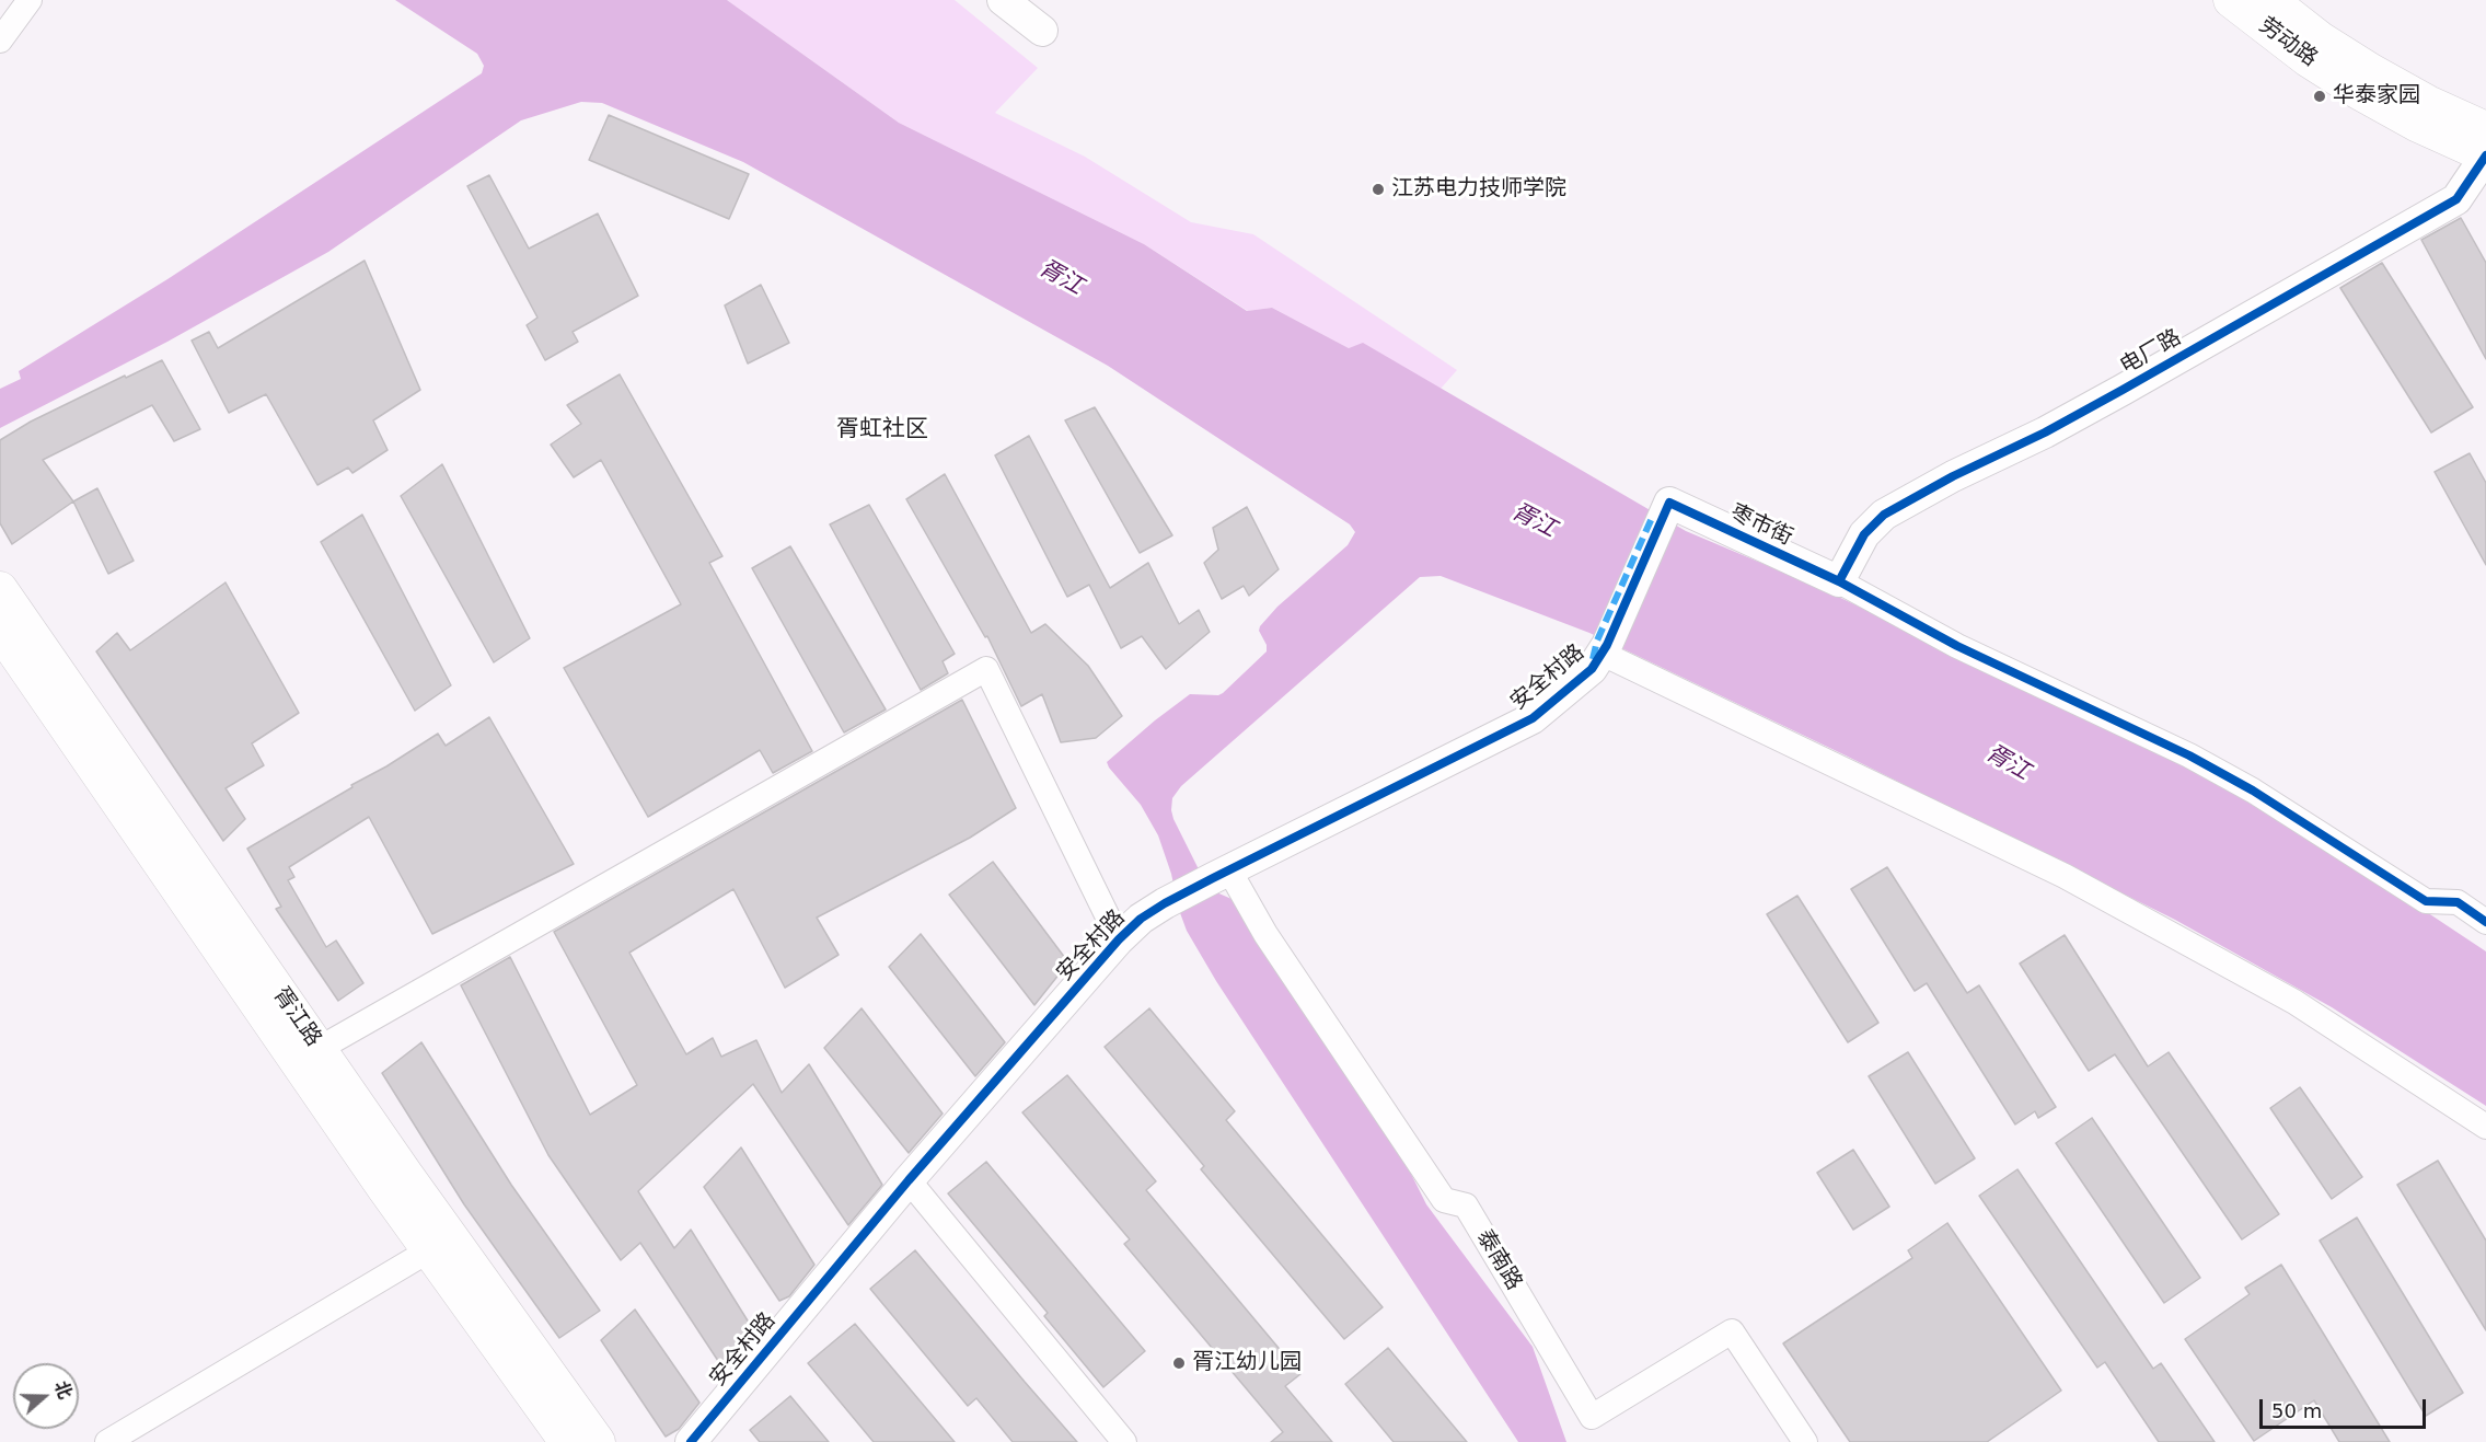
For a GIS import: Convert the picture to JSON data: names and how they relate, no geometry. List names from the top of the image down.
{
  "streets": {
    "main road": ["劳动路", "胥江路"],
    "street": [
      "电厂路",
      "枣市街",
      "安全村路",
      "泰南路"
    ]
  },
  "crossings": [
    ["劳动路", "电厂路"],
    ["电厂路", "枣市街"],
    ["枣市街", "安全村路"],
    ["安全村路", "泰南路"]
  ],
  "districts": ["胥虹社区"],
  "water": ["胥江"],
  "places": ["华泰家园", "江苏电力技师学院", "胥江幼儿园"],
  "scale_bar": "50 m",
  "north": "right"
}
